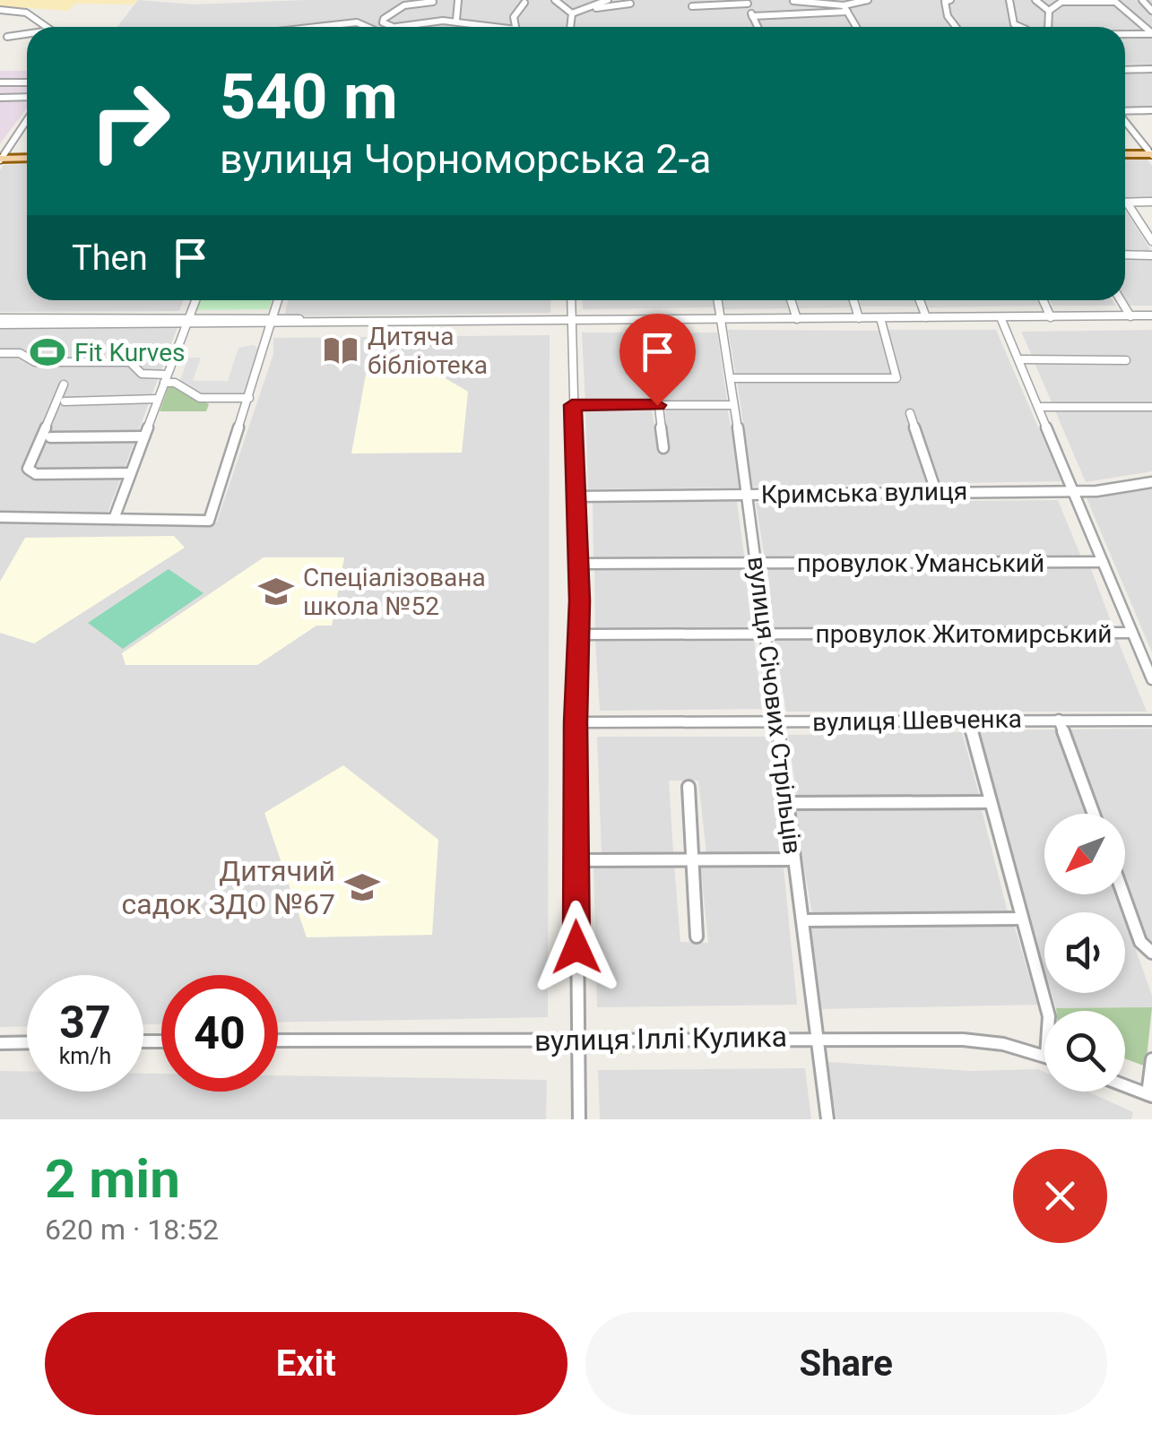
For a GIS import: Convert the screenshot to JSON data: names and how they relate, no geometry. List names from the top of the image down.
{
  "streets": {
    "street": [
      "Кримська вулиця",
      "провулок Уманський",
      "провулок Житомирський",
      "вулиця Січових Стрільців",
      "вулиця Шевченка",
      "вулиця Іллі Кулика"
    ]
  },
  "crossings": [
    ["Кримська вулиця", "вулиця Січових Стрільців"],
    ["провулок Уманський", "вулиця Січових Стрільців"],
    ["провулок Житомирський", "вулиця Січових Стрільців"],
    ["вулиця Січових Стрільців", "вулиця Шевченка"],
    ["вулиця Січових Стрільців", "вулиця Іллі Кулика"]
  ],
  "places": {
    "library": ["Дитяча бібліотека"],
    "sports": ["Fit Kurves"],
    "school or university": ["Спеціалізована школа №52", "Дитячий садок ЗДО №67"]
  },
  "north": "bottom left",
  "page": {
    "turn": ["540 m", "вулиця Чорноморська 2-а"],
    "then": "Then",
    "speed": "37 km/h",
    "limit": "40",
    "heading": ["2 min", "620 m · 18:52"],
    "buttons": ["Exit", "Share"]
  }
}
